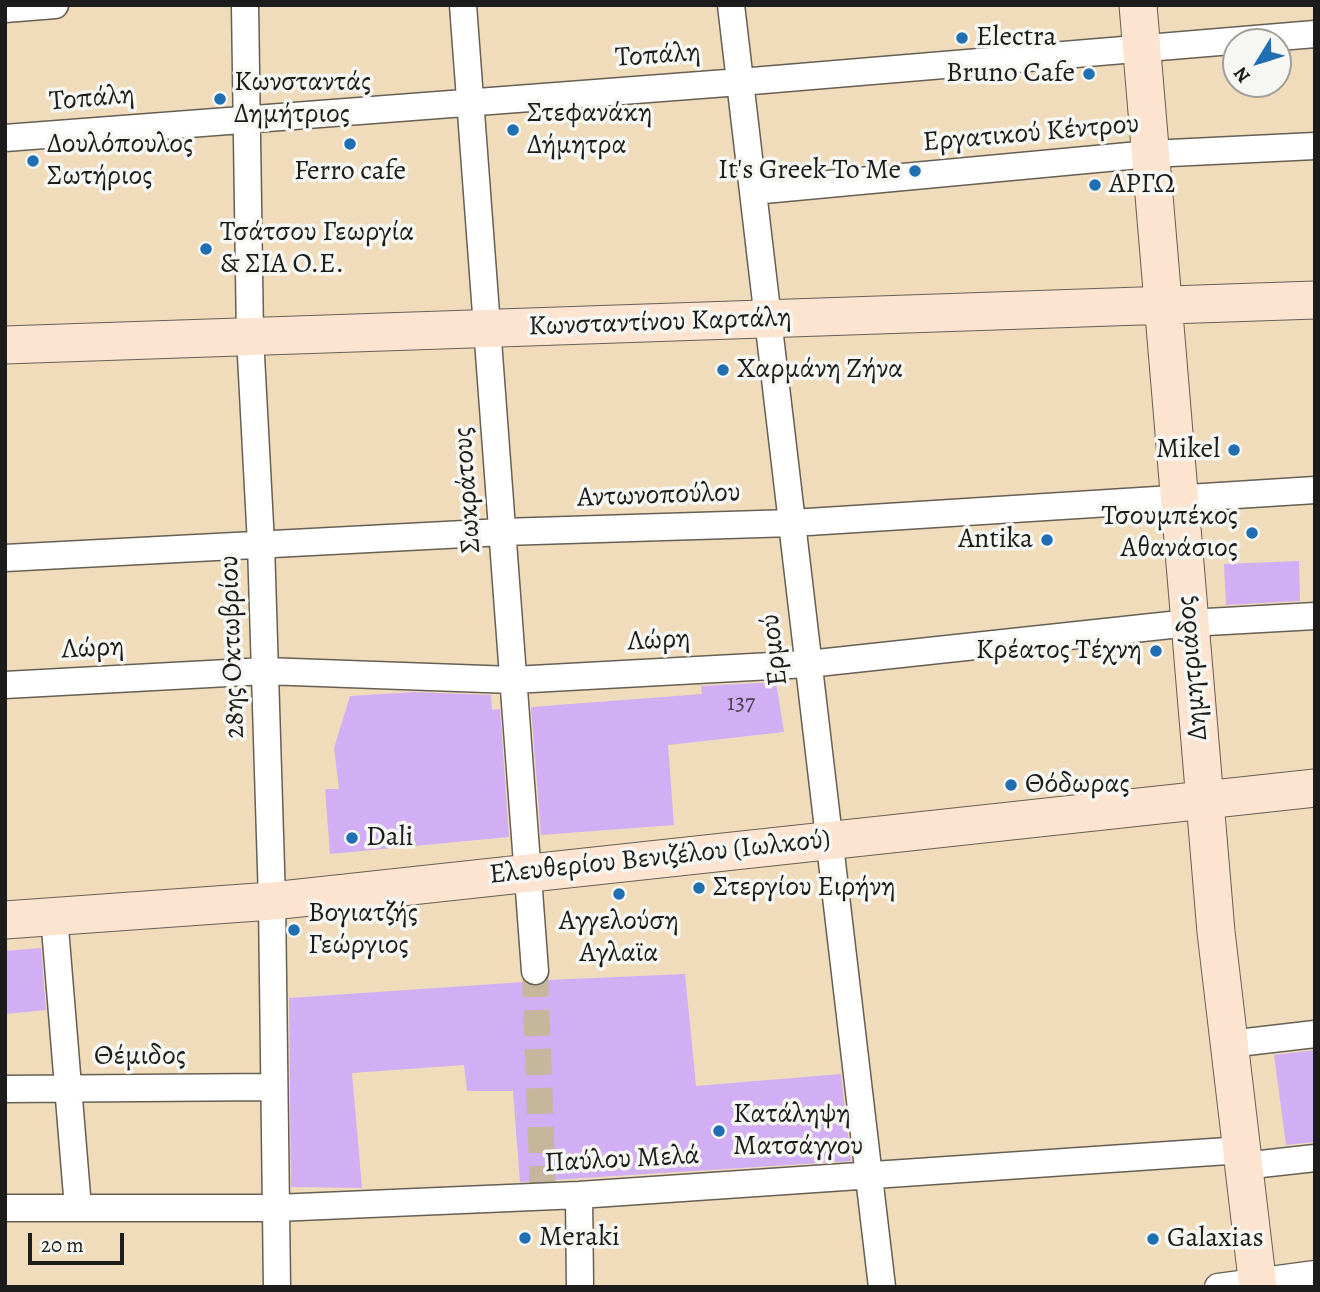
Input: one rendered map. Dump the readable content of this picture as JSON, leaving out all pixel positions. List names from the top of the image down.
{
  "streets": {
    "main road": ["Κωνσταντίνου Καρτάλη", "Δημητριάδος", "Ελευθερίου Βενιζέλου (Ιωλκού)"],
    "street": [
      "Τοπάλη",
      "Εργατικού Κέντρου",
      "Σωκράτους",
      "Αντωνοπούλου",
      "Λώρη",
      "28ης Οκτωβρίου",
      "Ερμού",
      "Θέμιδος",
      "Παύλου Μελά"
    ]
  },
  "crossings": [
    ["Τοπάλη", "Σωκράτους"],
    ["Τοπάλη", "28ης Οκτωβρίου"],
    ["Τοπάλη", "Ερμού"],
    ["Τοπάλη", "Δημητριάδος"],
    ["Εργατικού Κέντρου", "Ερμού"],
    ["Εργατικού Κέντρου", "Δημητριάδος"],
    ["Κωνσταντίνου Καρτάλη", "Σωκράτους"],
    ["Κωνσταντίνου Καρτάλη", "28ης Οκτωβρίου"],
    ["Κωνσταντίνου Καρτάλη", "Ερμού"],
    ["Κωνσταντίνου Καρτάλη", "Δημητριάδος"],
    ["Σωκράτους", "Αντωνοπούλου"],
    ["Σωκράτους", "Λώρη"],
    ["Σωκράτους", "Ελευθερίου Βενιζέλου (Ιωλκού)"],
    ["Αντωνοπούλου", "28ης Οκτωβρίου"],
    ["Αντωνοπούλου", "Ερμού"],
    ["Αντωνοπούλου", "Δημητριάδος"],
    ["Λώρη", "28ης Οκτωβρίου"],
    ["Λώρη", "Ερμού"],
    ["Λώρη", "Δημητριάδος"],
    ["28ης Οκτωβρίου", "Ελευθερίου Βενιζέλου (Ιωλκού)"],
    ["28ης Οκτωβρίου", "Θέμιδος"],
    ["28ης Οκτωβρίου", "Παύλου Μελά"],
    ["Ερμού", "Ελευθερίου Βενιζέλου (Ιωλκού)"],
    ["Ερμού", "Παύλου Μελά"],
    ["Δημητριάδος", "Ελευθερίου Βενιζέλου (Ιωλκού)"],
    ["Δημητριάδος", "Παύλου Μελά"]
  ],
  "places": [
    "Electra",
    "Bruno Cafe",
    "Κωνσταντάς Δημήτριος",
    "Στεφανάκη Δήμητρα",
    "Ferro cafe",
    "Δουλόπουλος Σωτήριος",
    "It's Greek To Me",
    "ΑΡΓΩ",
    "Τσάτσου Γεωργία & ΣΙΑ Ο.Ε.",
    "Χαρμάνη Ζήνα",
    "Mikel",
    "Τσουμπέκος Αθανάσιος",
    "Antika",
    "Κρέατος Τέχνη",
    "Θόδωρας",
    "Dali",
    "Στεργίου Ειρήνη",
    "Αγγελούση Αγλαϊα",
    "Βογιατζής Γεώργιος",
    "Κατάληψη Ματσάγγου",
    "Meraki",
    "Galaxias"
  ],
  "house_numbers": ["137"],
  "scale_bar": "20 m",
  "north": "bottom left"
}
